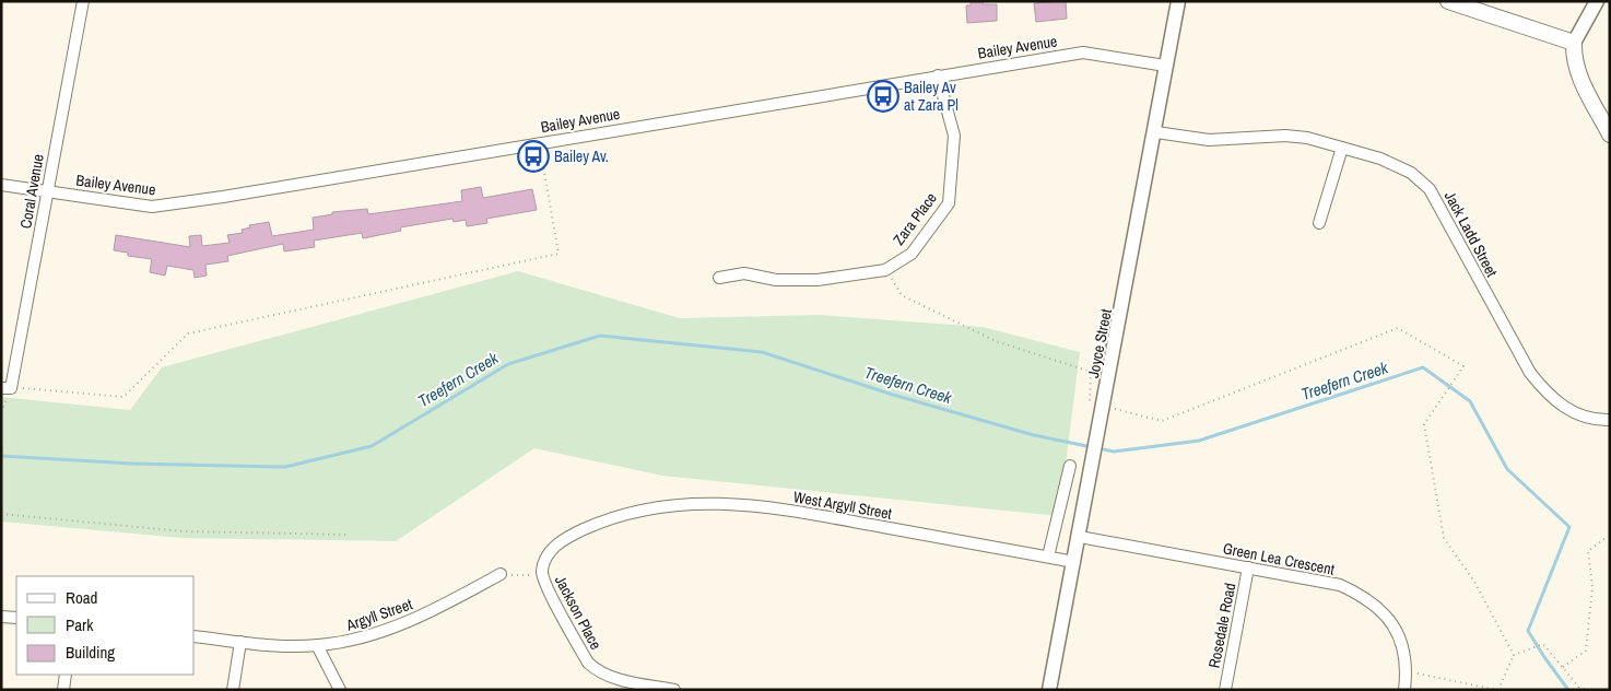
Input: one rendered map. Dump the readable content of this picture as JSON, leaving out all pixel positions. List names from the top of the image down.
{
  "streets": {
    "street": [
      "Bailey Avenue",
      "Coral Avenue",
      "Zara Place",
      "Jack Ladd Street",
      "Joyce Street",
      "West Argyll Street",
      "Green Lea Crescent",
      "Jackson Place",
      "Argyll Street",
      "Rosedale Road"
    ]
  },
  "crossings": [
    ["Bailey Avenue", "Coral Avenue"],
    ["Bailey Avenue", "Zara Place"],
    ["Bailey Avenue", "Joyce Street"],
    ["Jack Ladd Street", "Joyce Street"],
    ["Joyce Street", "West Argyll Street"],
    ["Joyce Street", "Green Lea Crescent"],
    ["West Argyll Street", "Jackson Place"],
    ["Green Lea Crescent", "Rosedale Road"]
  ],
  "water": ["Treefern Creek"],
  "places": {
    "bus stop": ["Bailey Av at Zara Pl", "Bailey Av."]
  },
  "legend": ["Road", "Park", "Building"]
}
